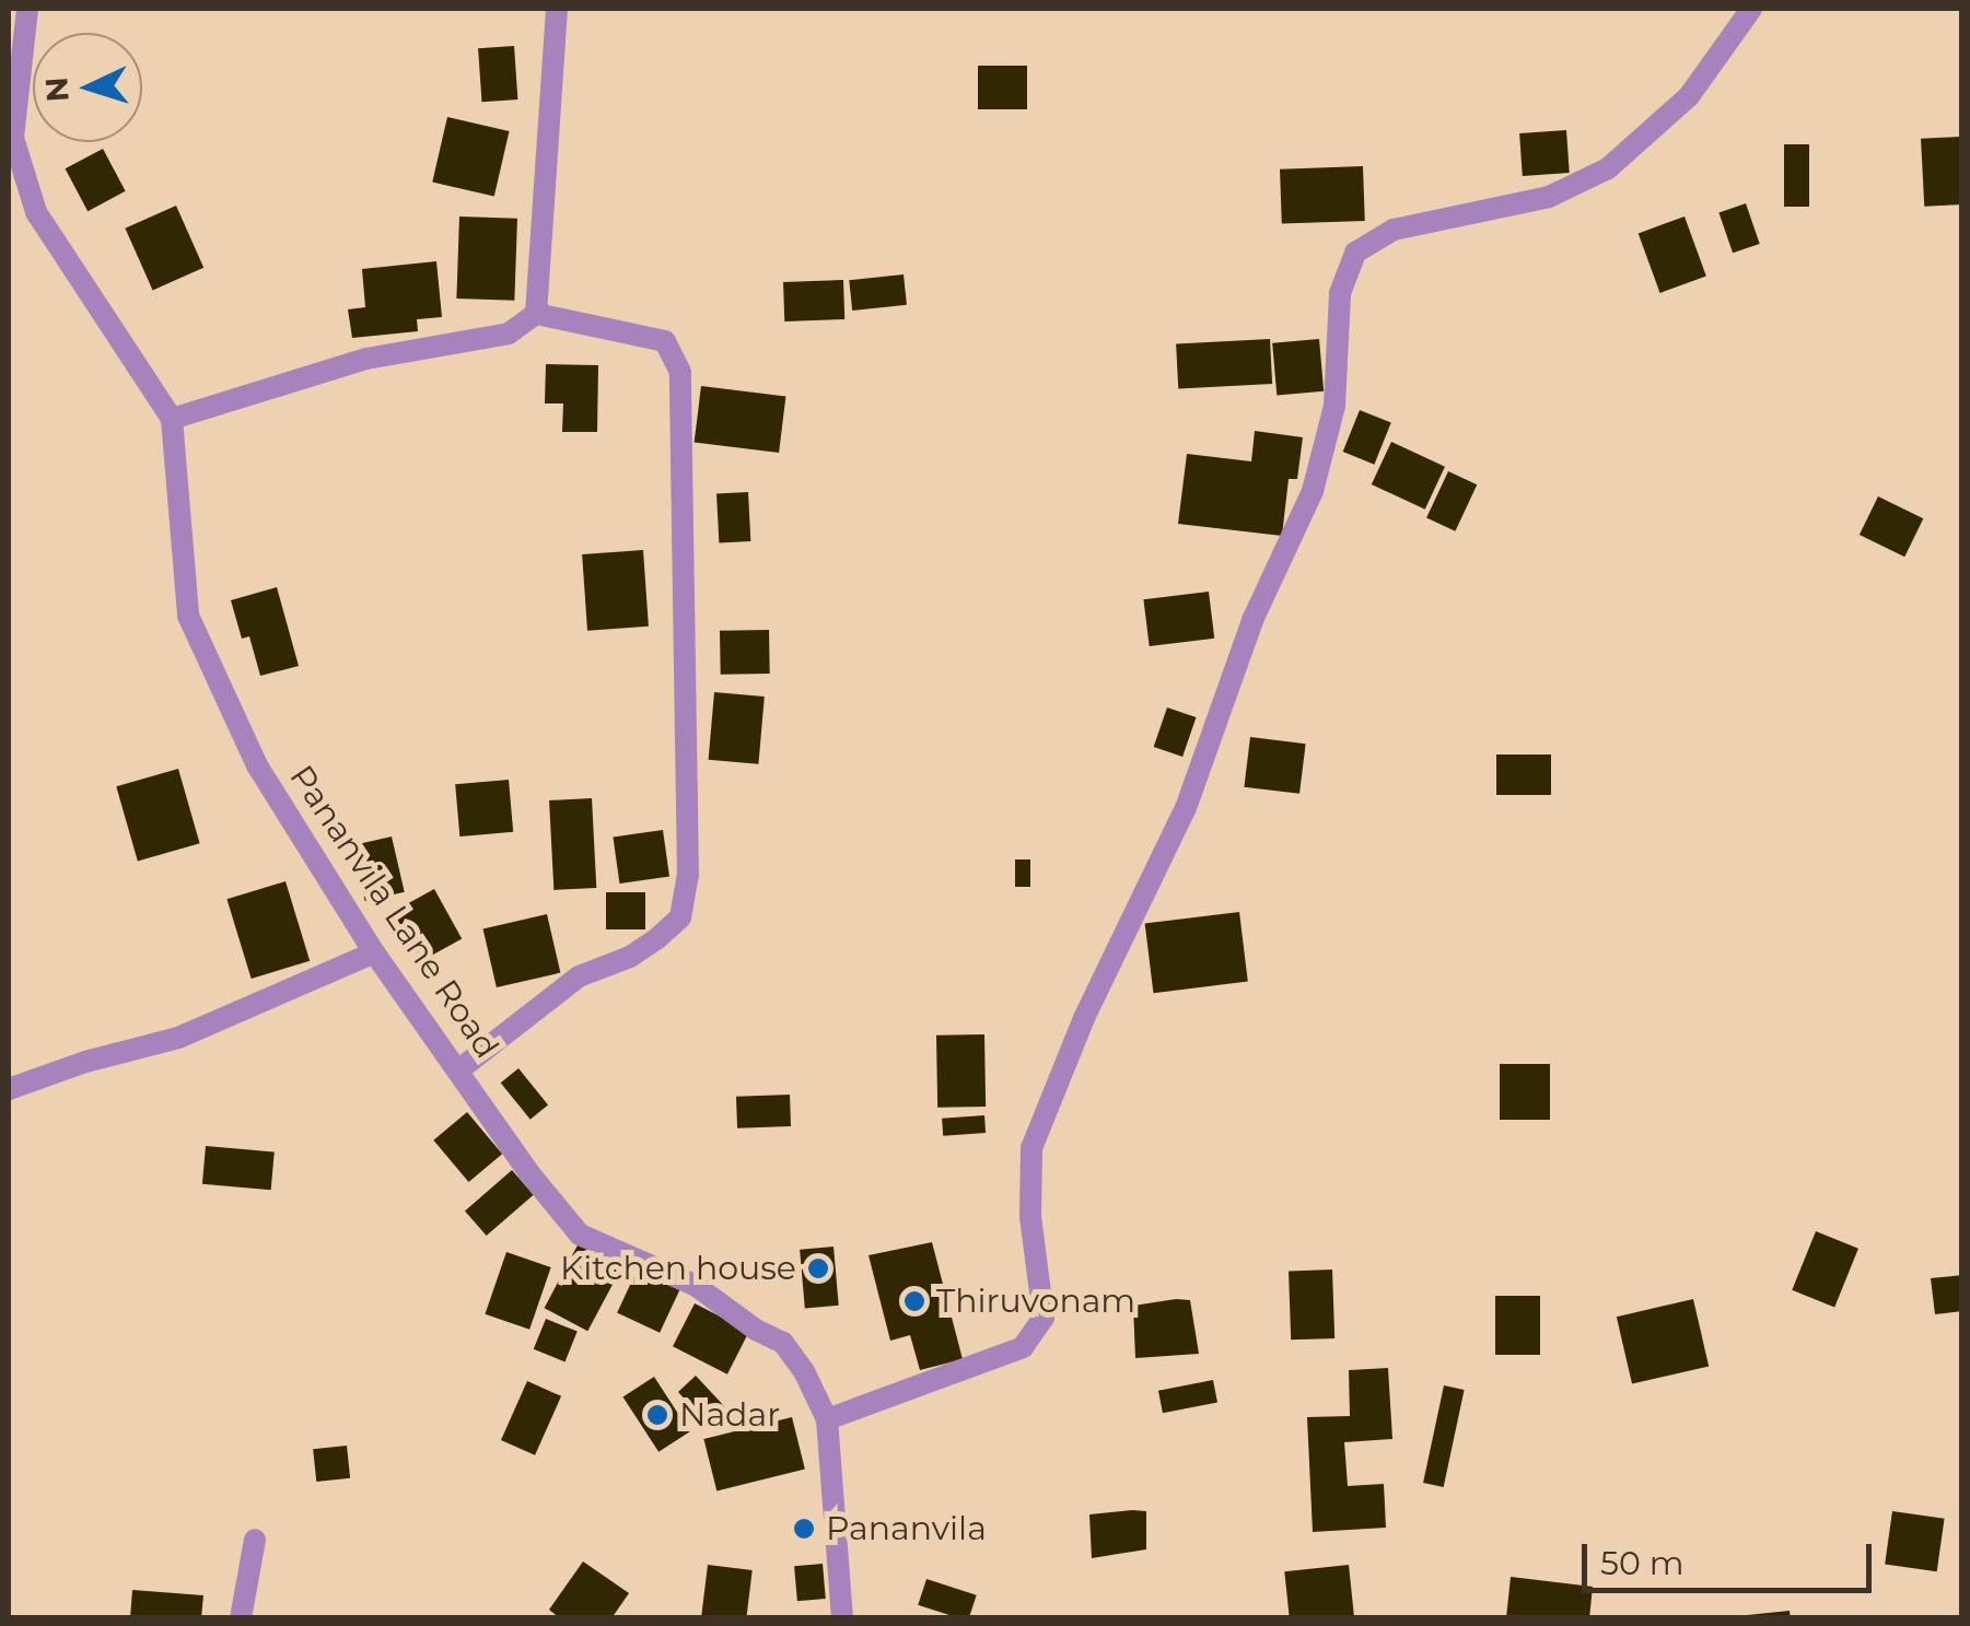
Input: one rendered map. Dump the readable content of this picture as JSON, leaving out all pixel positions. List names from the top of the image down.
{
  "streets": {
    "street": ["Pananvila Lane Road"]
  },
  "places": [
    "Kitchen house",
    "Thiruvonam",
    "Nadar",
    "Pananvila"
  ],
  "scale_bar": "50 m",
  "north": "left"
}
